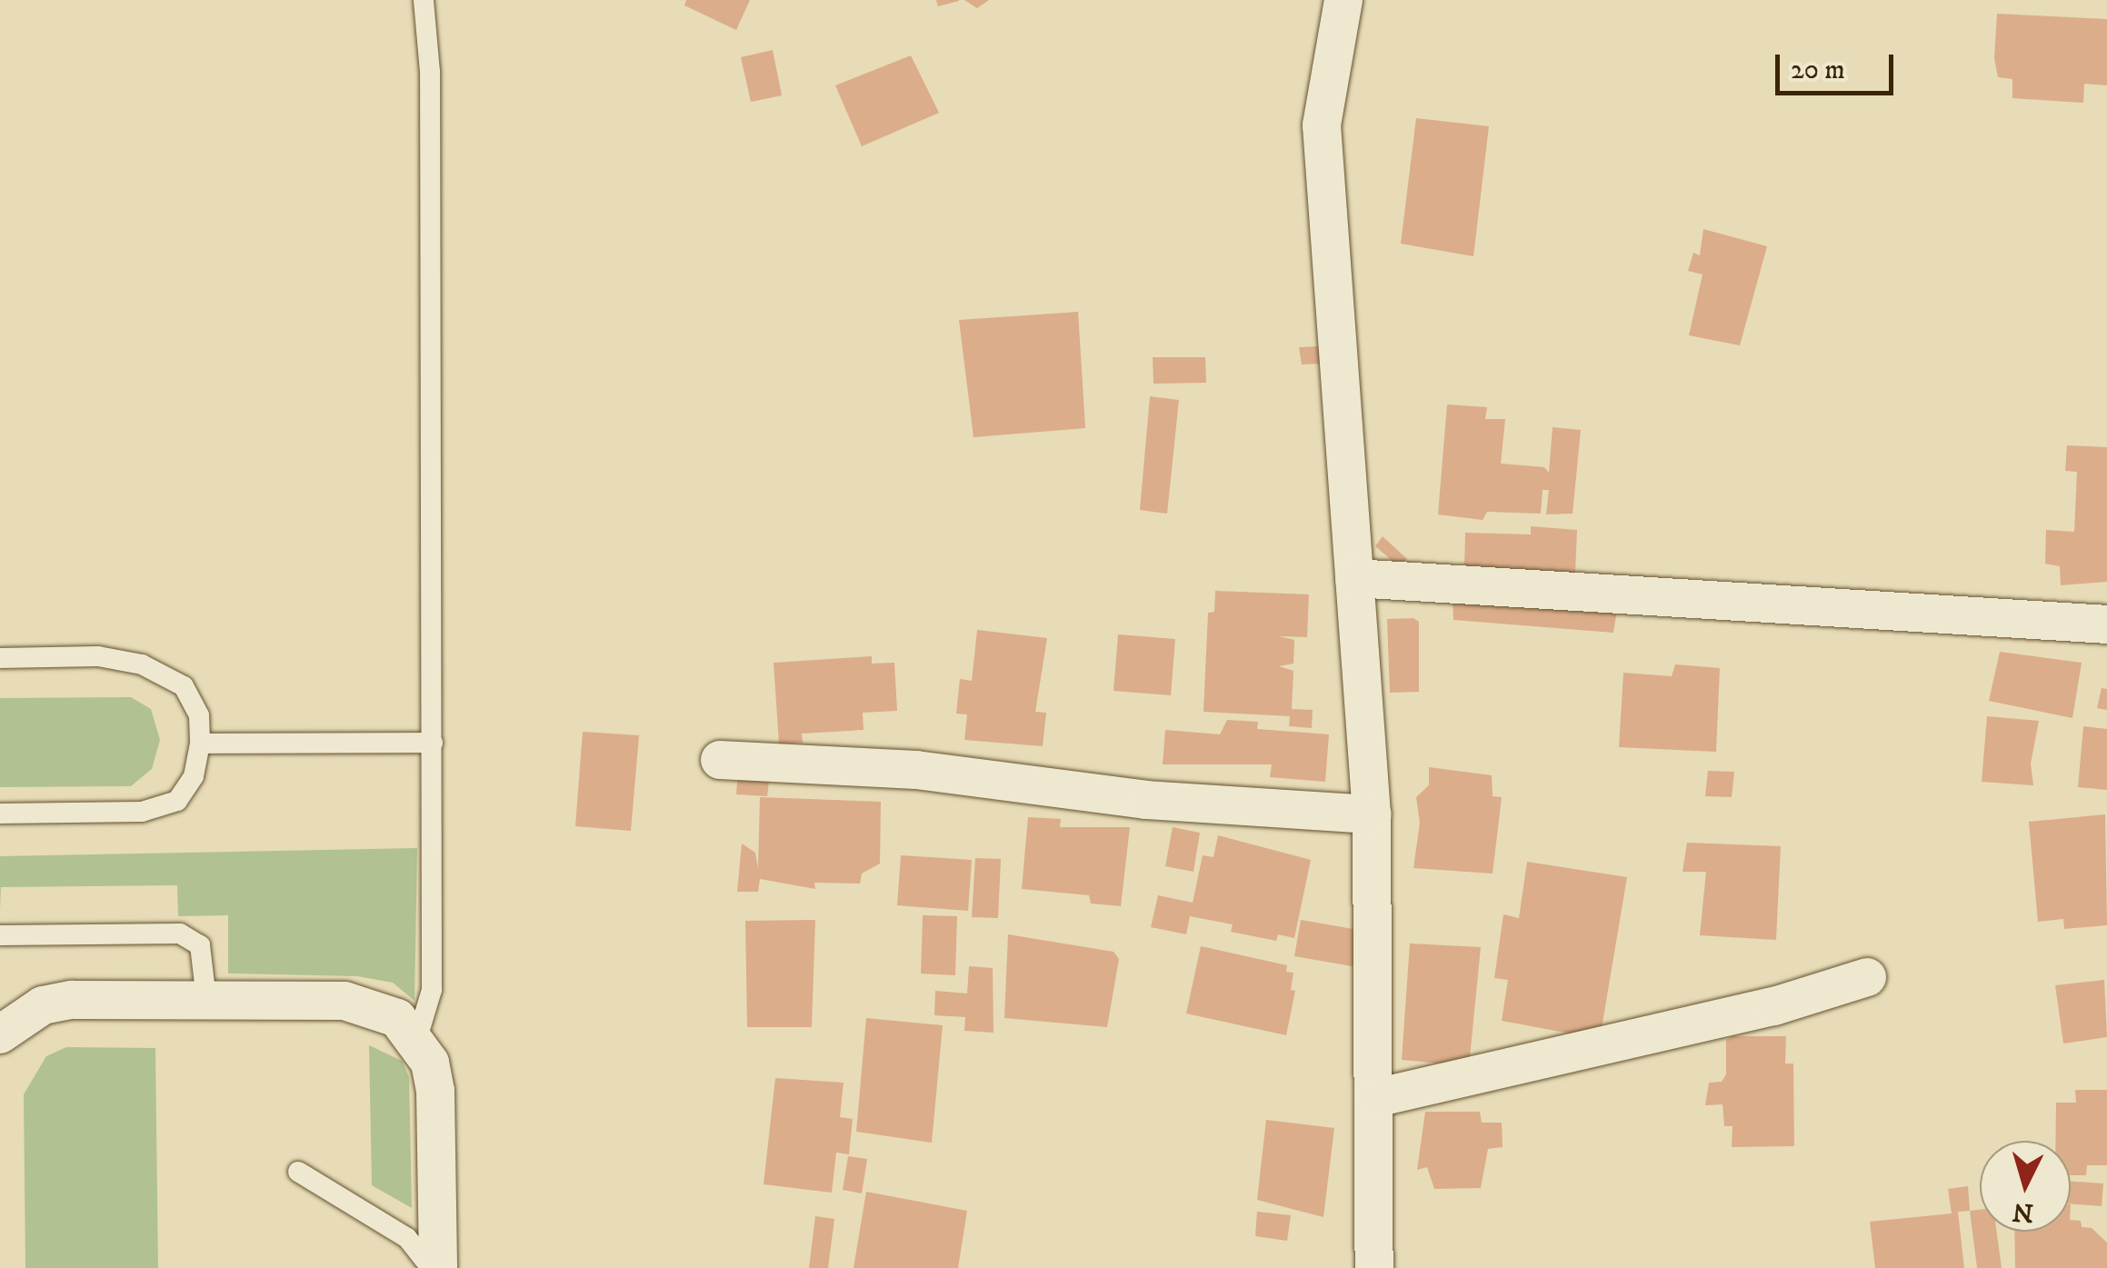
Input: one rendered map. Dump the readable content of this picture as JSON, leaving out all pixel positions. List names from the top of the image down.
{
  "scale_bar": "20 m",
  "north": "bottom"
}
